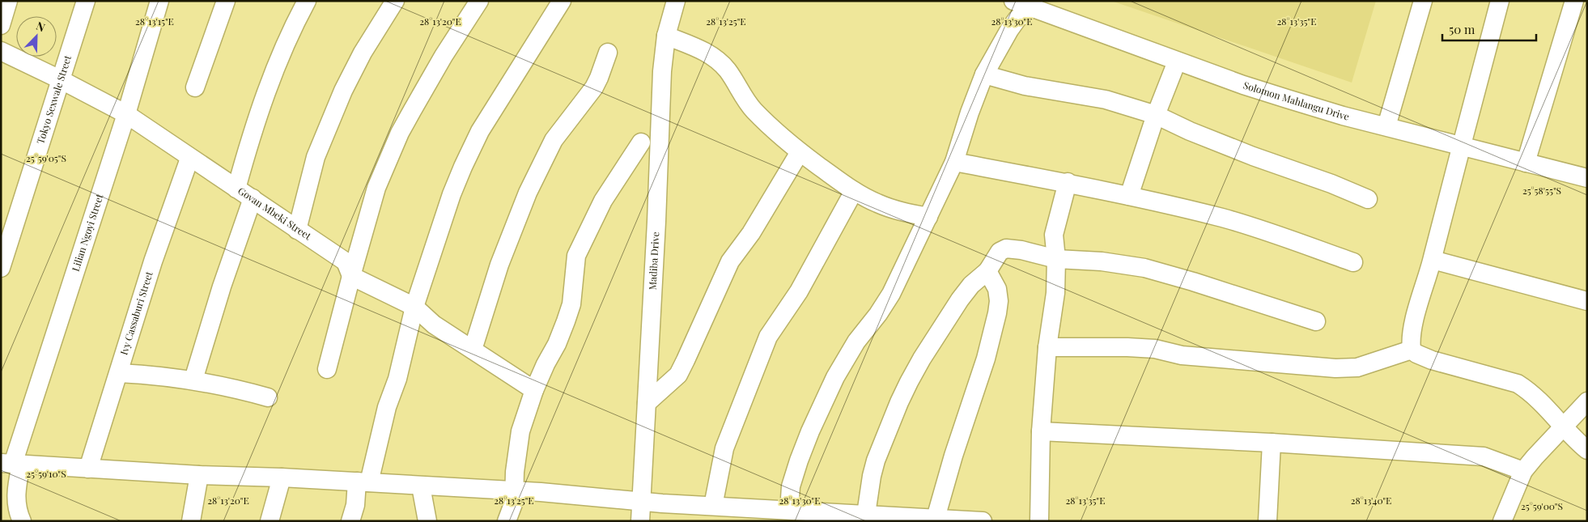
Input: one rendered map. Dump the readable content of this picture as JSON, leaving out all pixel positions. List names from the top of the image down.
{
  "streets": {
    "street": [
      "Tokyo Sexwale Street",
      "Solomon Mahlangu Drive",
      "Govan Mbeki Street",
      "Lilian Ngoyi Street",
      "Madiba Drive",
      "Ivy Cassaburi Street"
    ]
  },
  "crossings": [
    ["Tokyo Sexwale Street", "Govan Mbeki Street"],
    ["Govan Mbeki Street", "Lilian Ngoyi Street"],
    ["Govan Mbeki Street", "Ivy Cassaburi Street"]
  ],
  "scale_bar": "50 m",
  "north": "top right",
  "coordinates": [
    "28°13'15\"E",
    "28°13'20\"E",
    "28°13'25\"E",
    "28°13'30\"E",
    "28°13'35\"E",
    "25°59'05\"S",
    "25°58'55\"S",
    "25°59'10\"S",
    "28°13'40\"E",
    "25°59'00\"S"
  ]
}
